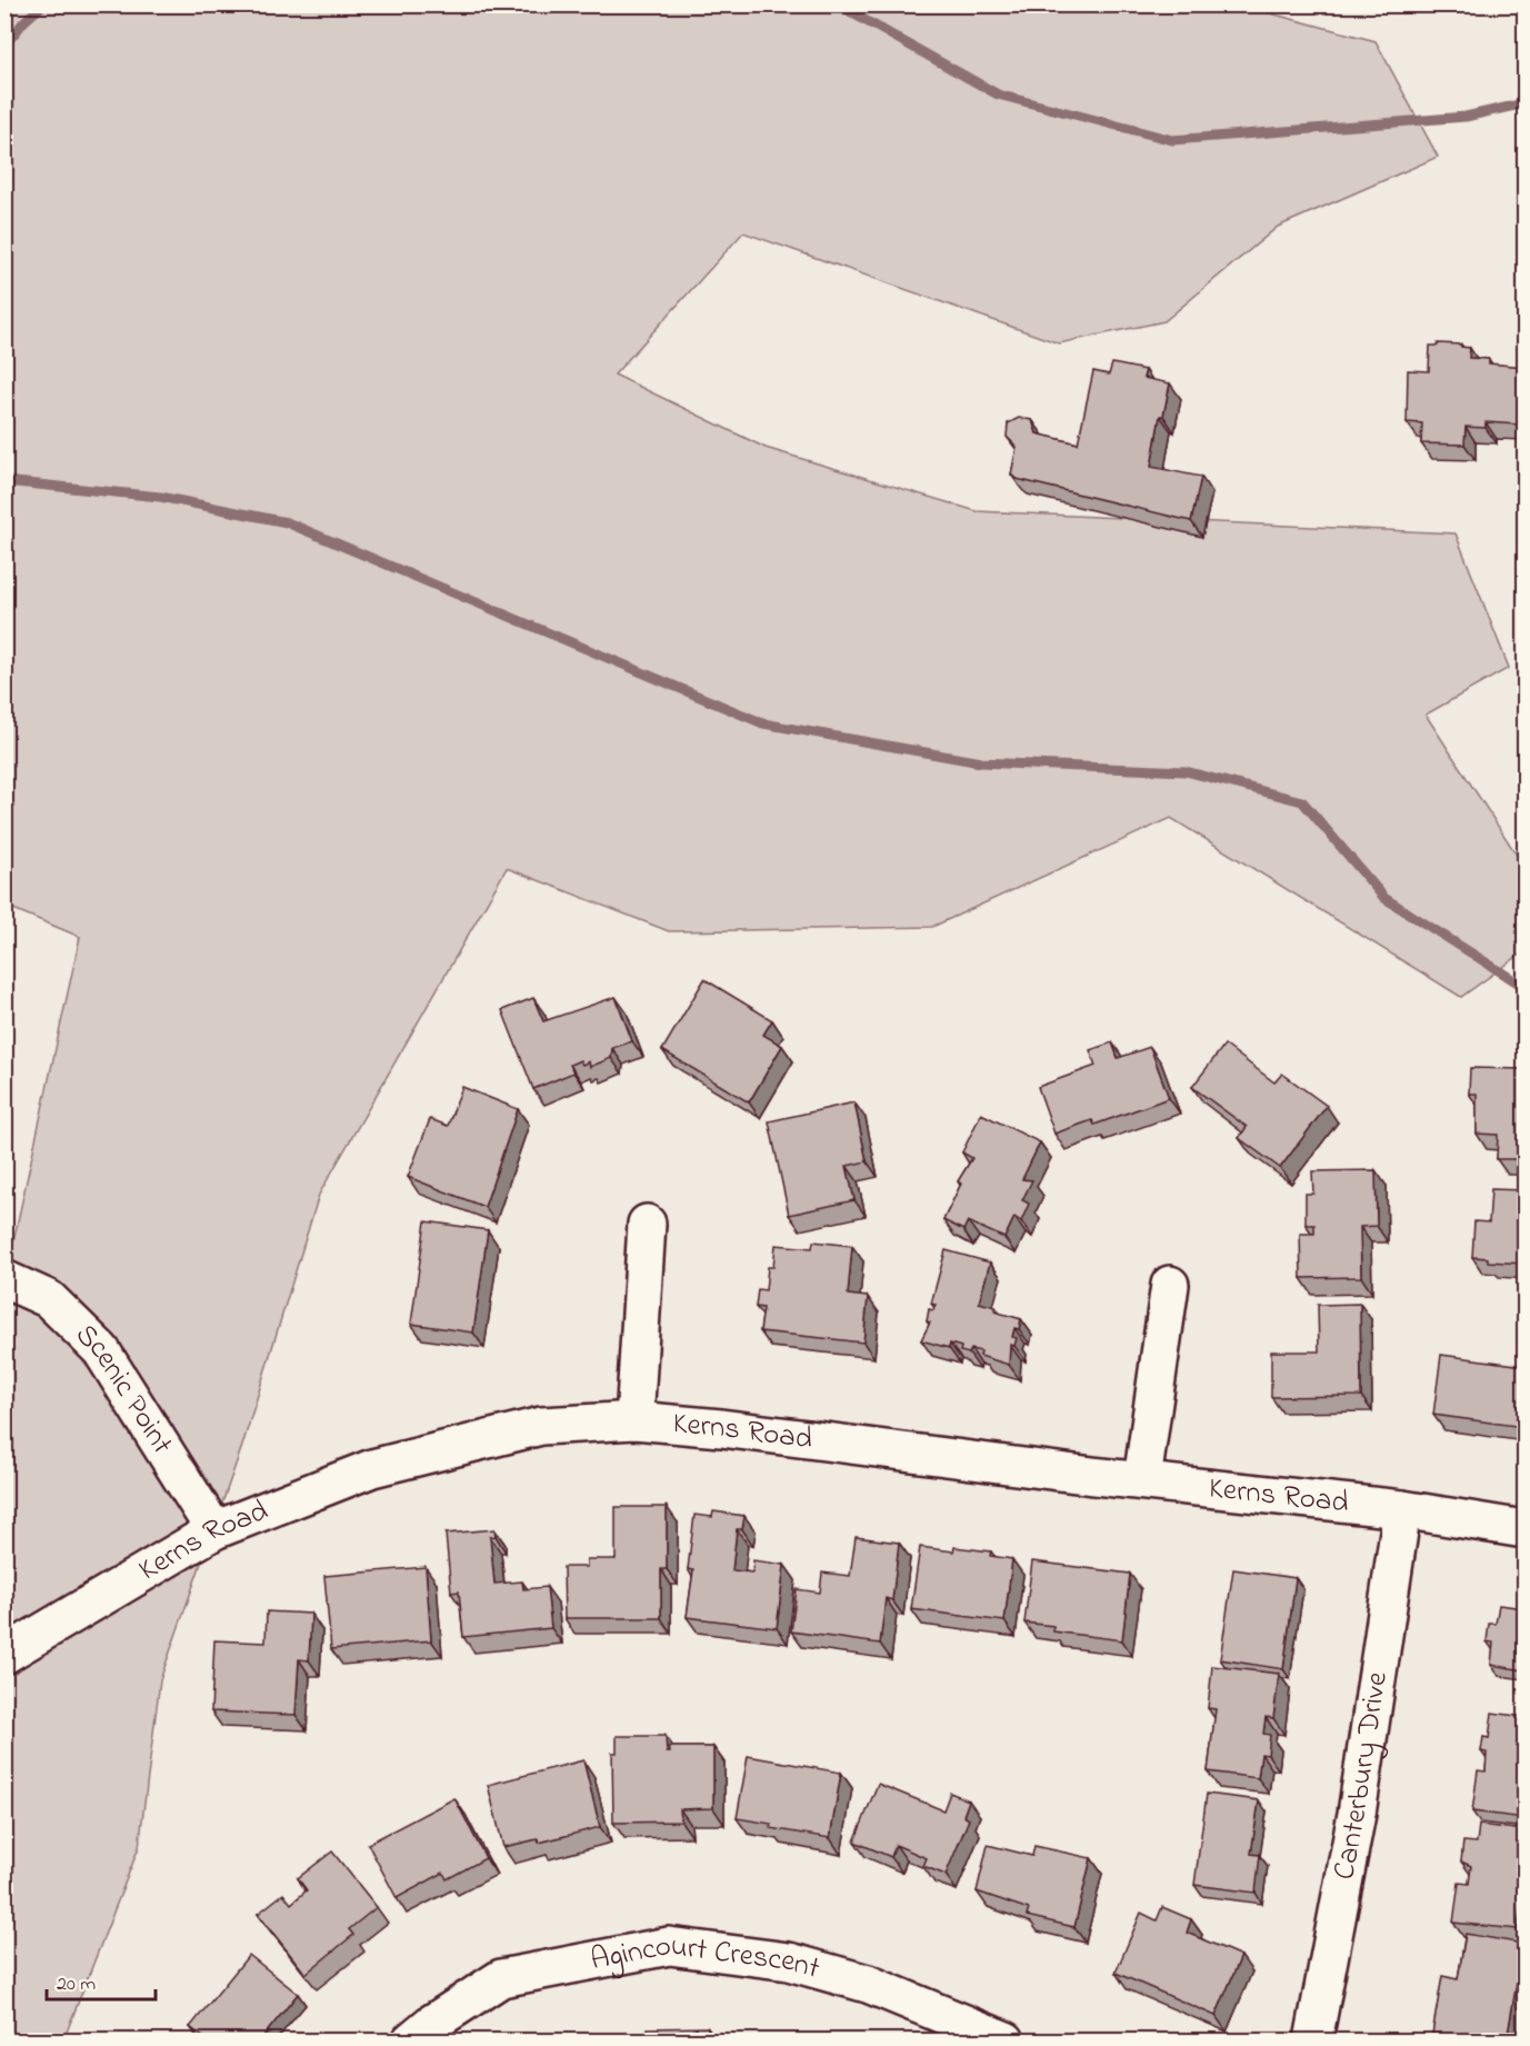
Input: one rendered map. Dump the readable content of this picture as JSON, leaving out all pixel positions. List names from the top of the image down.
{
  "streets": {
    "street": [
      "Scenic Point",
      "Kerns Road",
      "Canterbury Drive",
      "Agincourt Crescent"
    ]
  },
  "crossings": [
    ["Scenic Point", "Kerns Road"],
    ["Kerns Road", "Canterbury Drive"]
  ],
  "scale_bar": "20 m"
}
